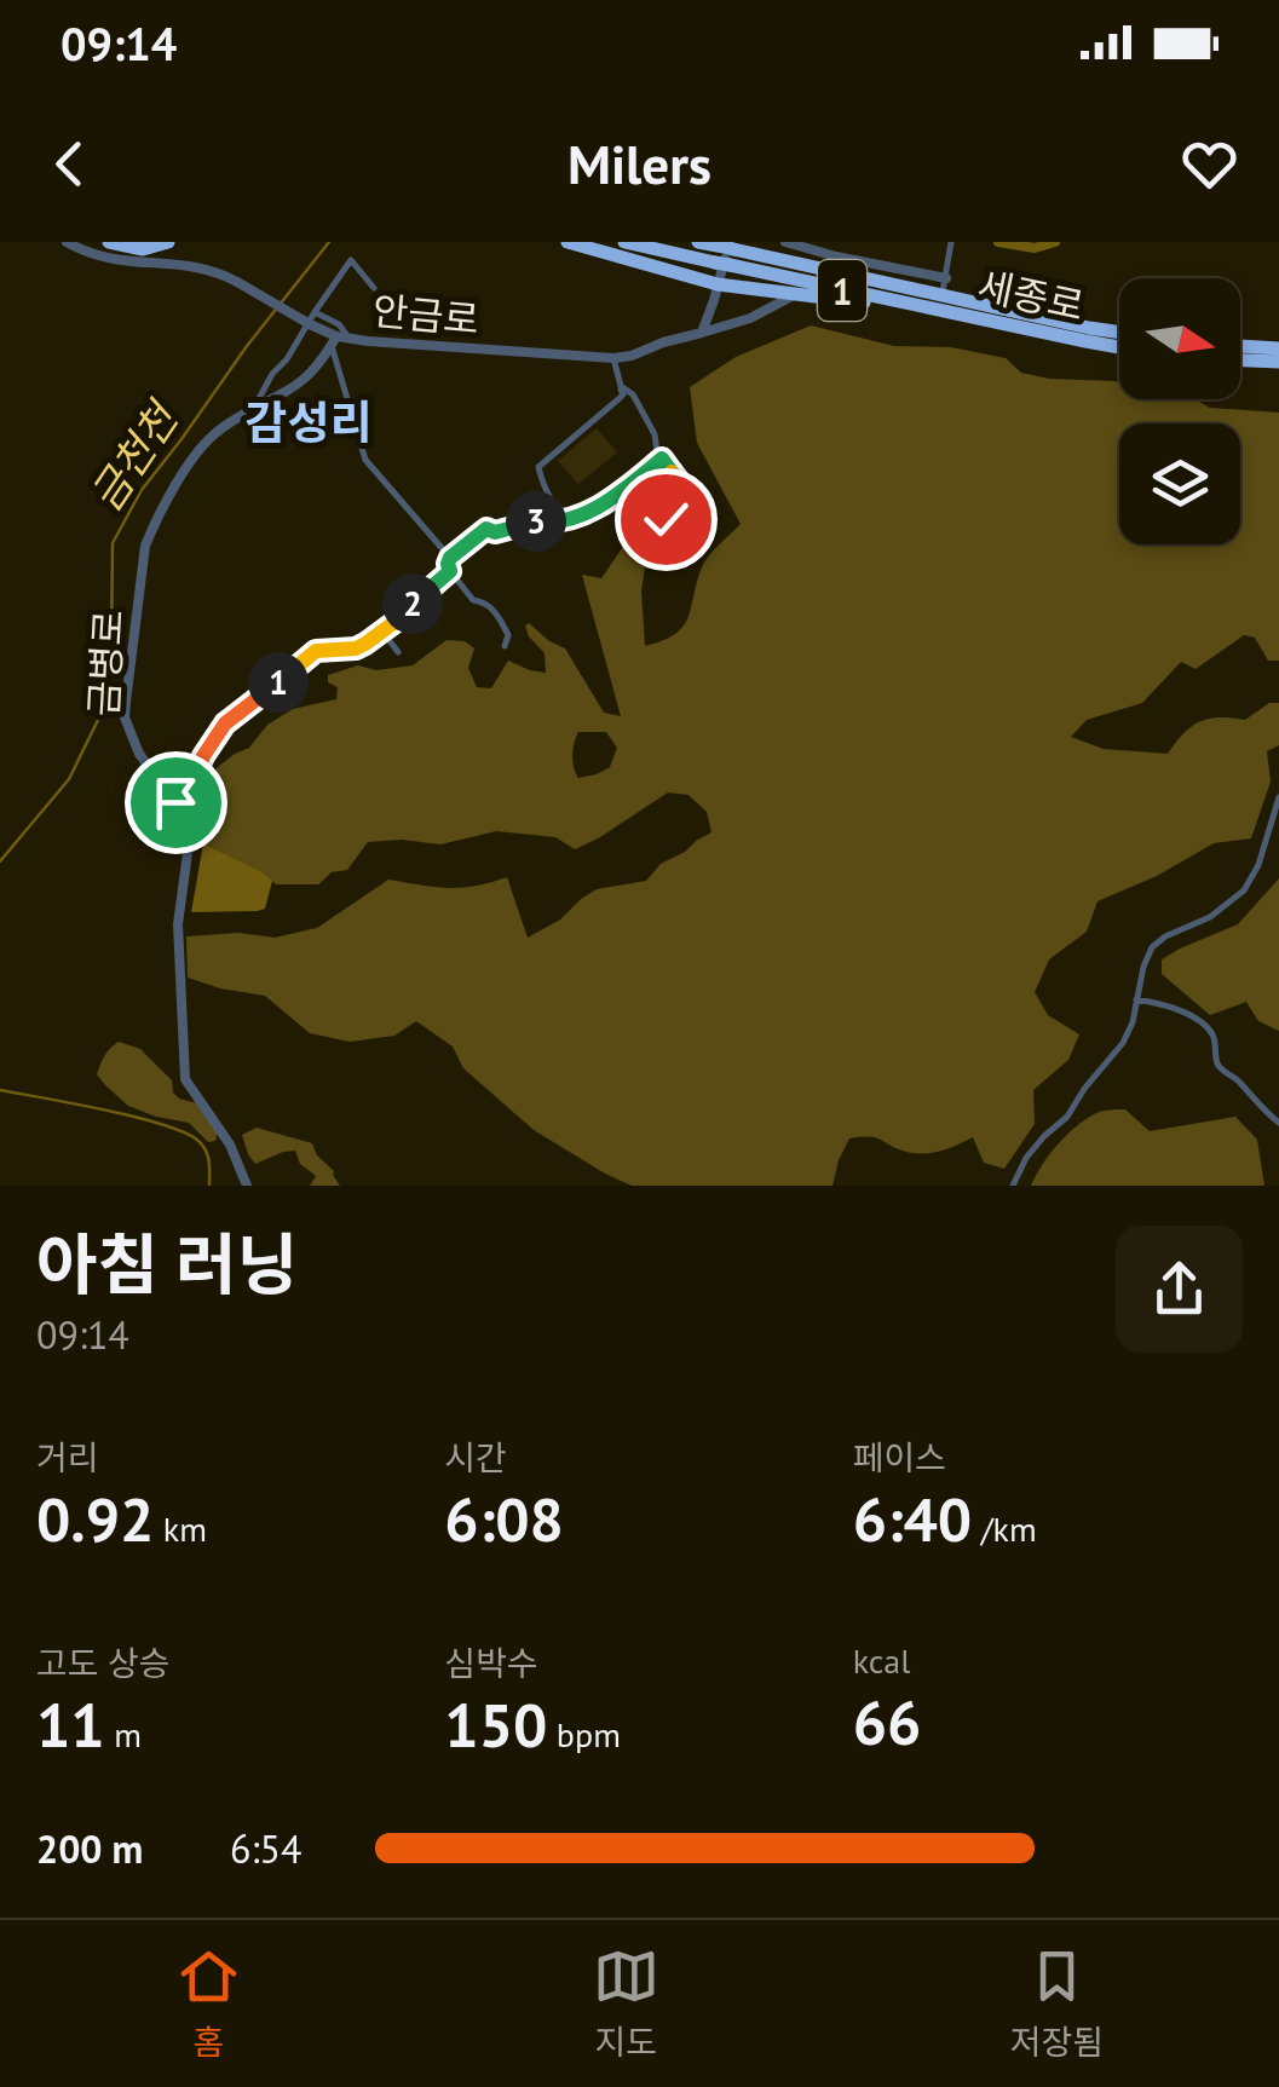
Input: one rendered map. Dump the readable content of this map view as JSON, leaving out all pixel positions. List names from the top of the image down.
{
  "streets": {
    "highway": ["1", "세종로"],
    "street": ["안금로", "금병로"]
  },
  "crossings": [
    ["안금로", "금병로"]
  ],
  "districts": ["감성리"],
  "water": ["금천천"],
  "north": "right",
  "page": {
    "status": "09:14",
    "header": "Milers",
    "pins": ["3", "2", "1"],
    "heading": ["아침 러닝", "09:14"],
    "stats": [
      ["거리", "0.92 km"],
      ["시간", "6:08"],
      ["페이스", "6:40 /km"],
      ["고도 상승", "11 m"],
      ["심박수", "150 bpm"],
      ["kcal", "66"]
    ],
    "list": [
      {
        "name": "200 m",
        "note": "6:54"
      }
    ],
    "tabs": ["홈", "지도", "저장됨"]
  }
}
